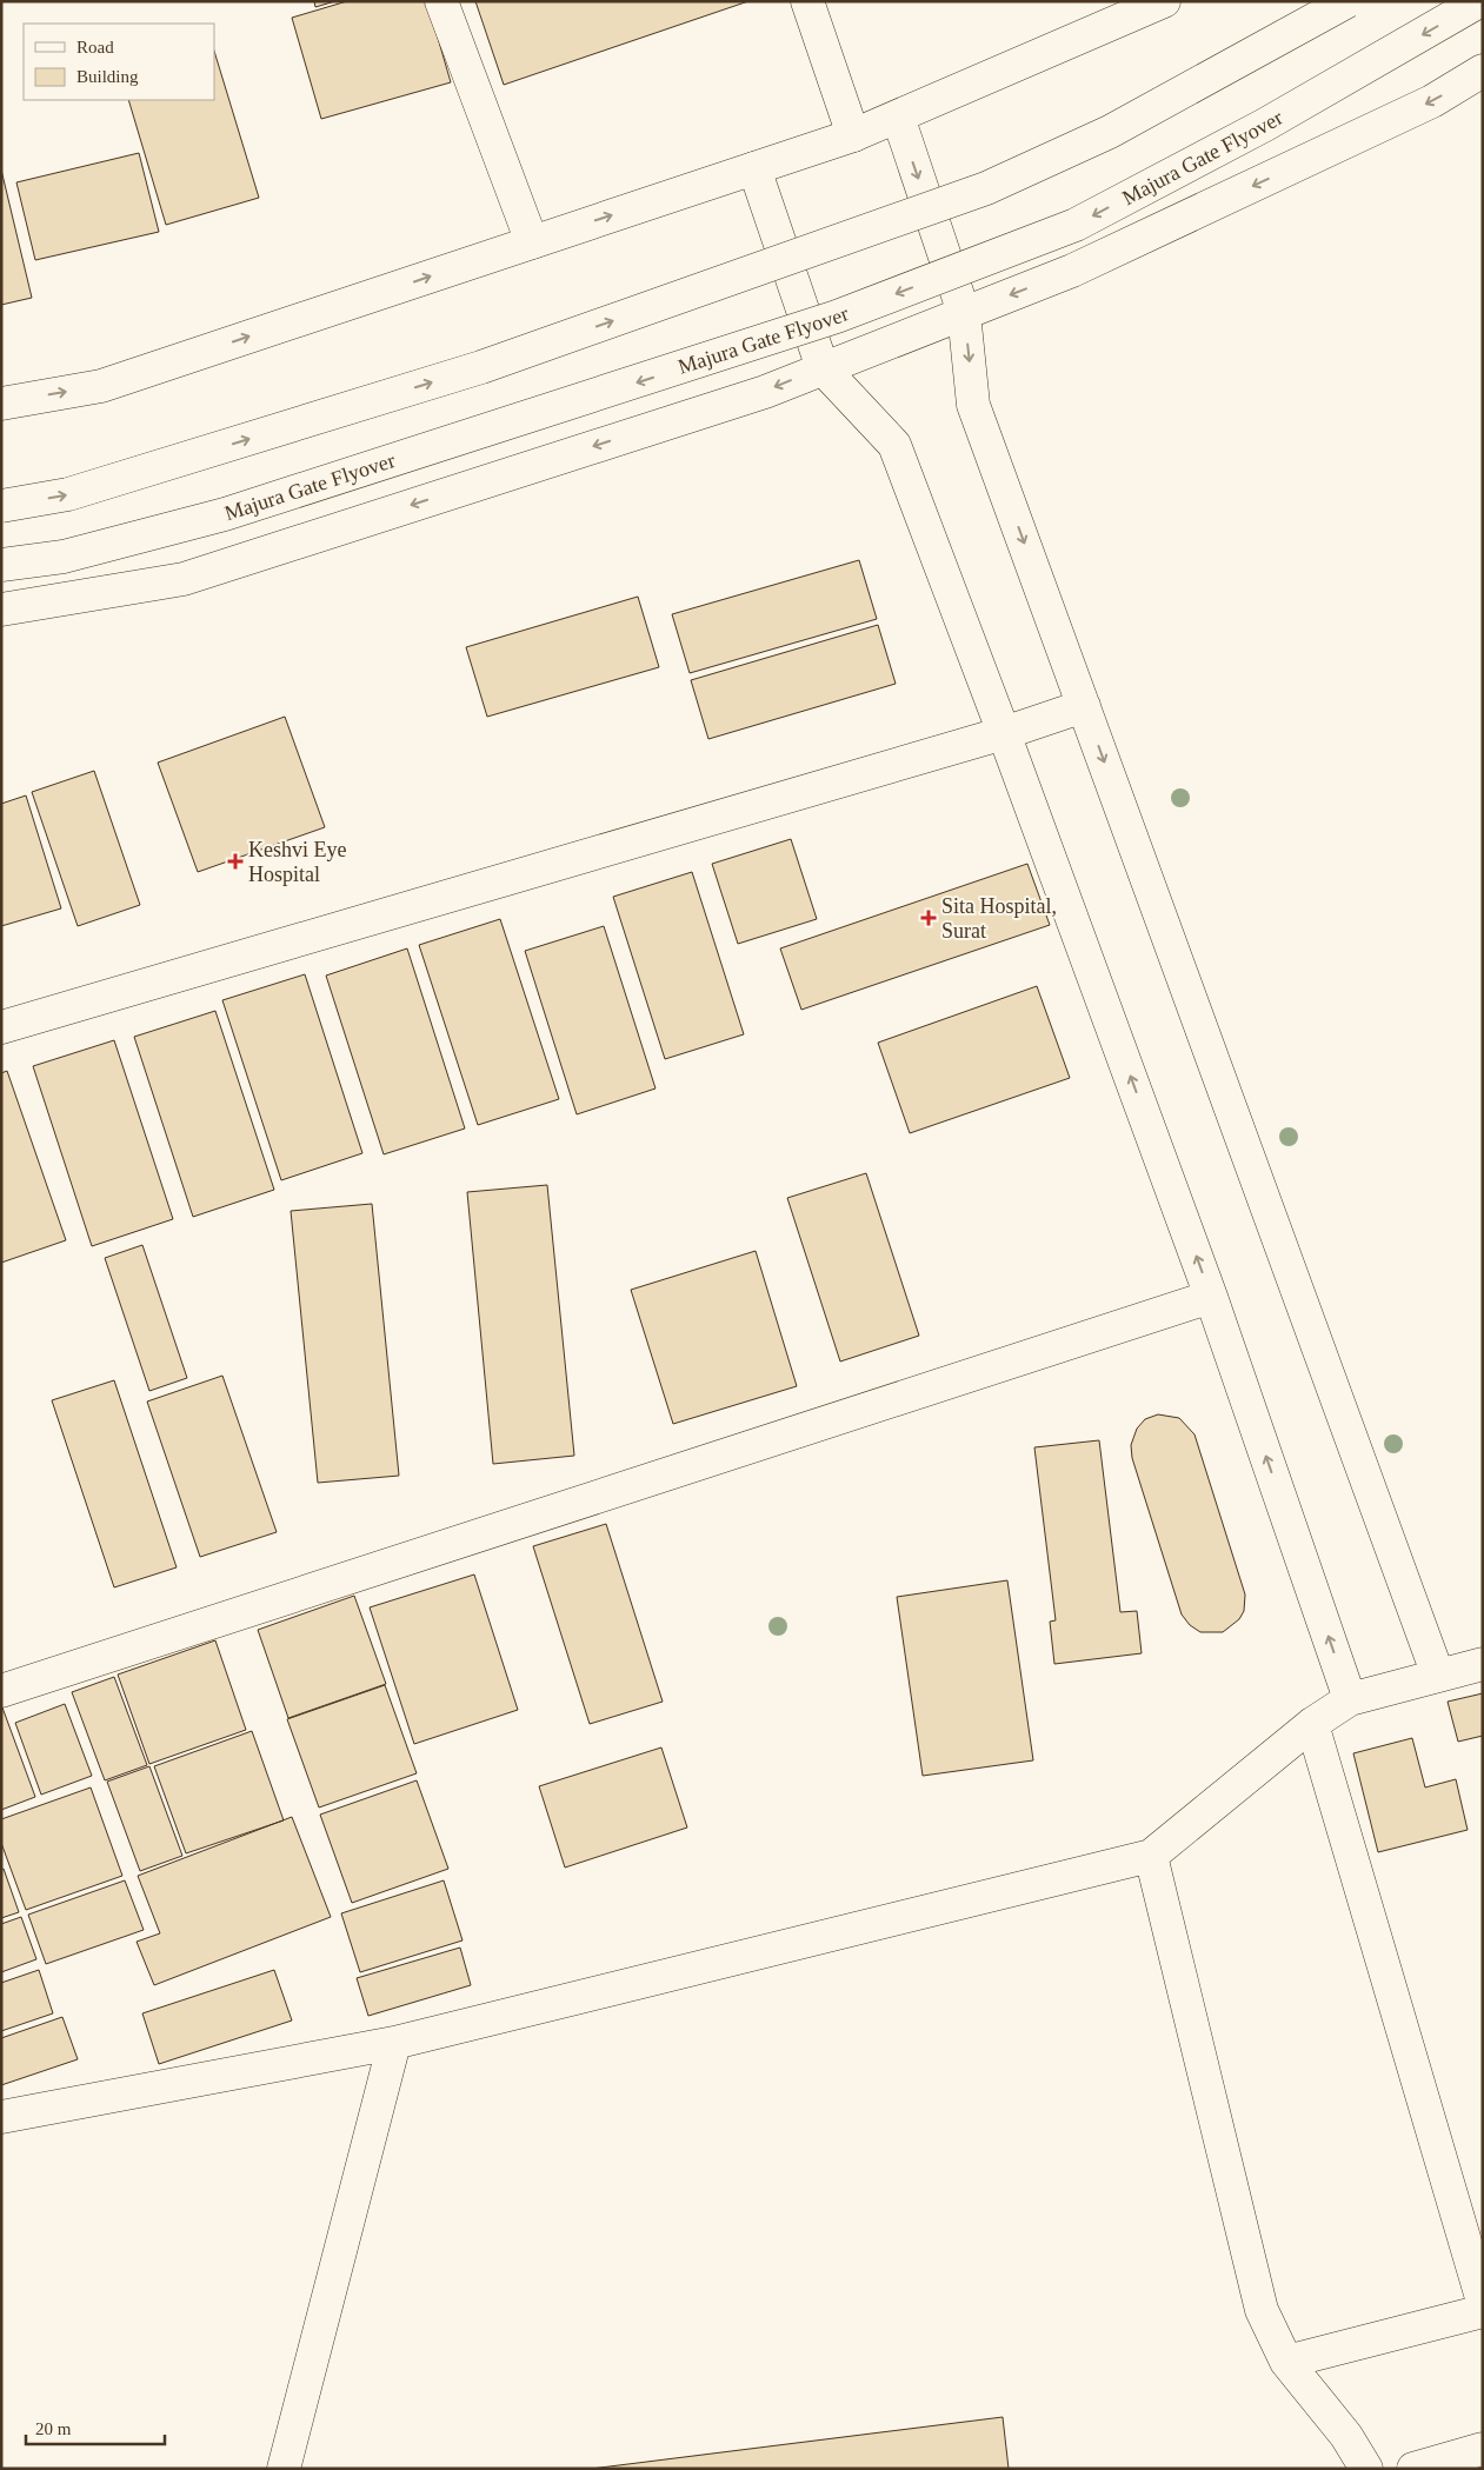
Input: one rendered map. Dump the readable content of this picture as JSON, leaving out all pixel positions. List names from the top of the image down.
{
  "streets": {
    "main road": ["Majura Gate Flyover"]
  },
  "places": {
    "health": ["Keshvi Eye Hospital", "Sita Hospital, Surat"]
  },
  "legend": ["Road", "Building"],
  "scale_bar": "20 m"
}
